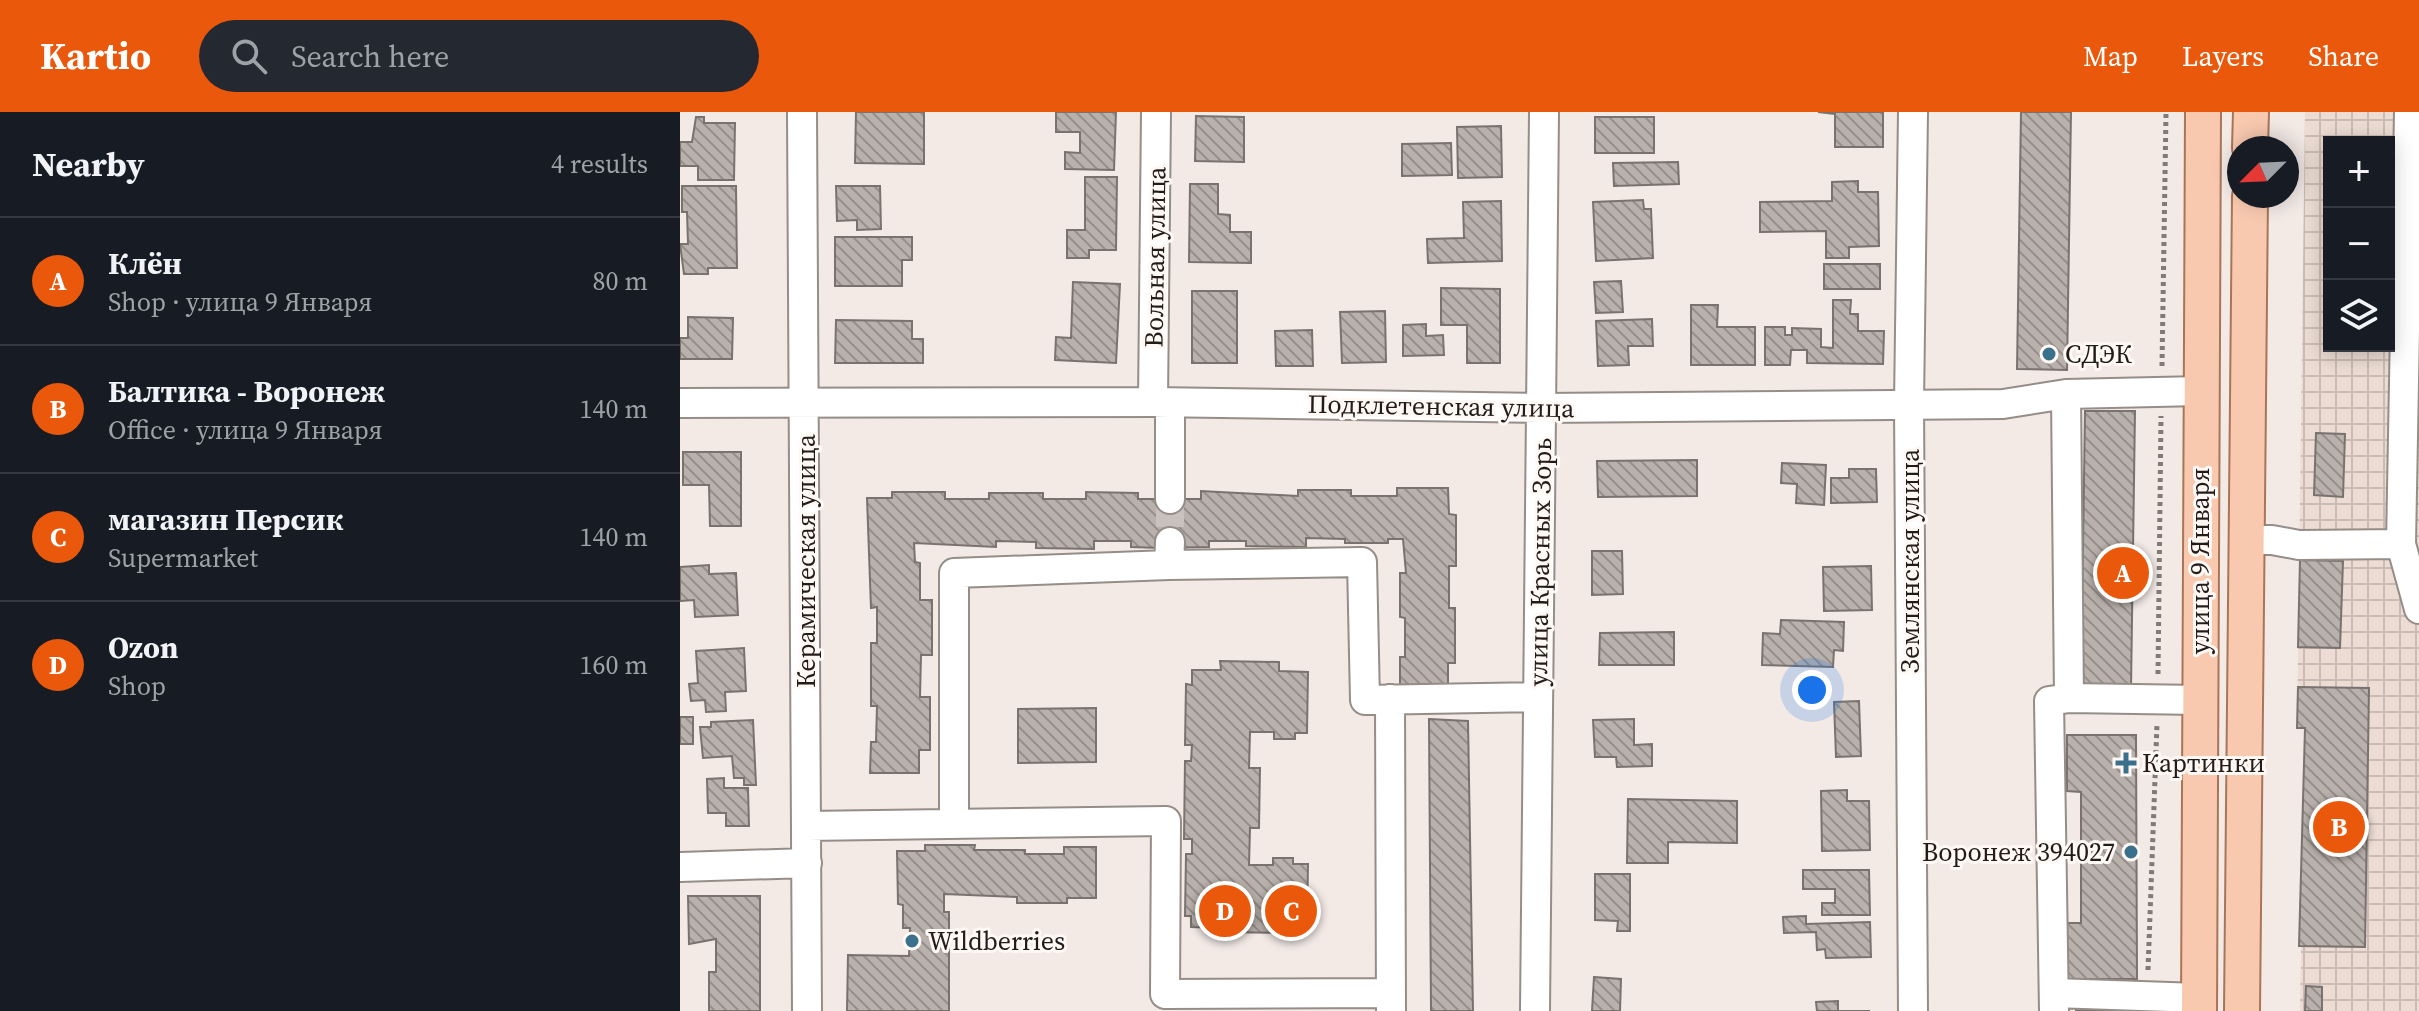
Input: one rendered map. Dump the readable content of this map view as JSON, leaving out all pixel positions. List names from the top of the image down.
{
  "streets": {
    "main road": ["улица 9 Января"],
    "street": [
      "Вольная улица",
      "Подклетенская улица",
      "Керамическая улица",
      "Землянская улица",
      "улица Красных Зорь"
    ]
  },
  "crossings": [
    ["Вольная улица", "Подклетенская улица"],
    ["Подклетенская улица", "Керамическая улица"],
    ["Подклетенская улица", "Землянская улица"],
    ["Подклетенская улица", "улица 9 Января"],
    ["Подклетенская улица", "улица Красных Зорь"]
  ],
  "places": {
    "other": ["СДЭК", "Воронеж 394027", "Wildberries"],
    "health": ["Картинки"]
  },
  "north": "bottom left",
  "page": {
    "header": "Kartio",
    "search": "Search here",
    "nav": ["Map", "Layers", "Share"],
    "heading": ["Nearby", "4 results"],
    "map_buttons": ["+", "−"],
    "list": [
      {
        "mark": "A",
        "name": "Клён",
        "note": "Shop · улица 9 Января",
        "value": "80 m"
      },
      {
        "mark": "B",
        "name": "Балтика - Воронеж",
        "note": "Office · улица 9 Января",
        "value": "140 m"
      },
      {
        "mark": "C",
        "name": "магазин Персик",
        "note": "Supermarket",
        "value": "140 m"
      },
      {
        "mark": "D",
        "name": "Ozon",
        "note": "Shop",
        "value": "160 m"
      }
    ],
    "pins": [
      "A",
      "B",
      "C",
      "D"
    ]
  }
}
